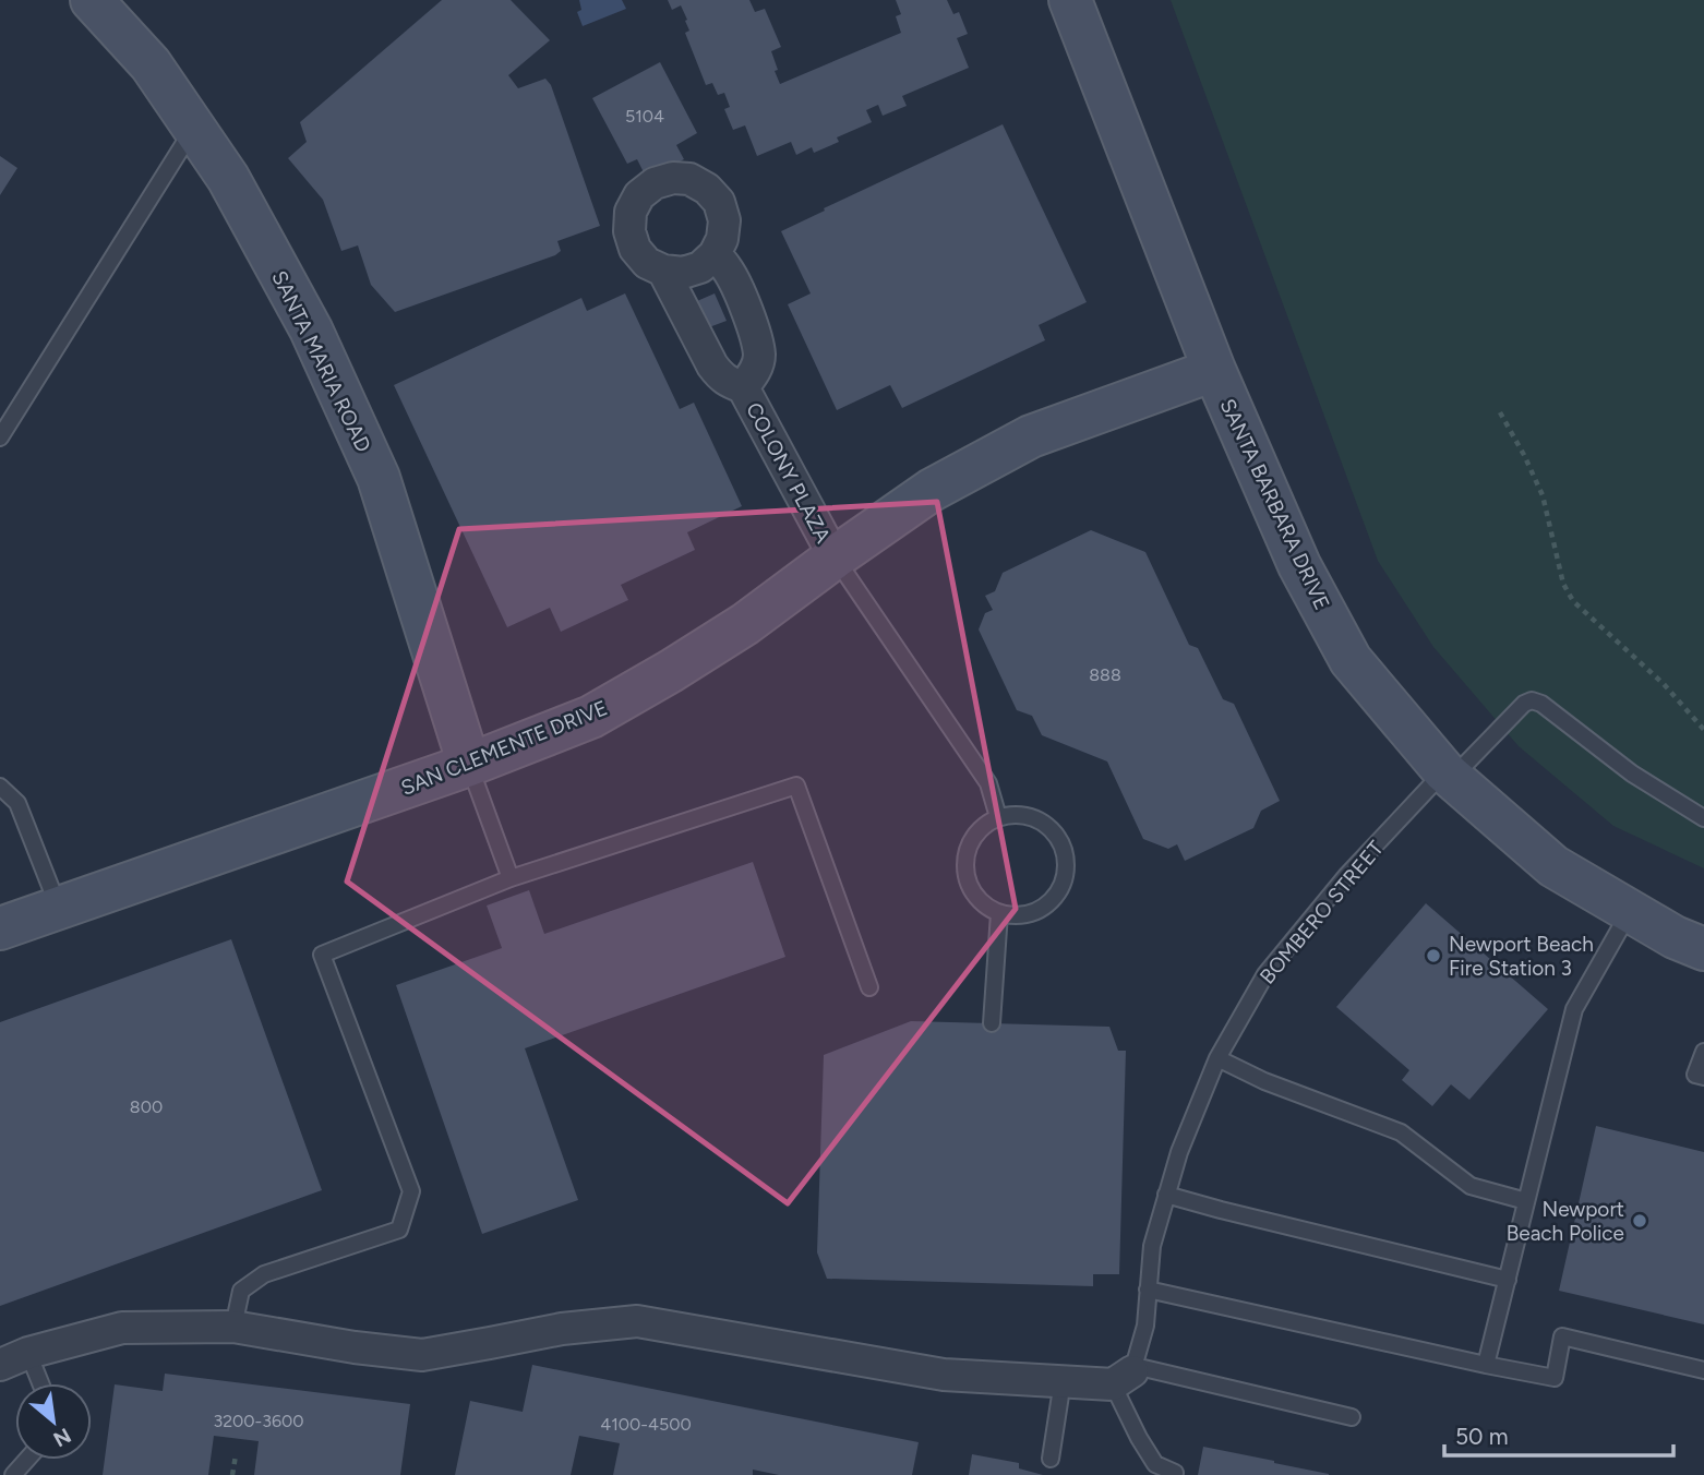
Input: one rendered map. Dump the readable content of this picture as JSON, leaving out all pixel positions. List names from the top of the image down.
{
  "streets": {
    "street": [
      "SANTA MARIA ROAD",
      "COLONY PLAZA",
      "SANTA BARBARA DRIVE",
      "SAN CLEMENTE DRIVE"
    ],
    "lane": ["BOMBERO STREET"]
  },
  "crossings": [
    ["SANTA MARIA ROAD", "SAN CLEMENTE DRIVE"],
    ["COLONY PLAZA", "SAN CLEMENTE DRIVE"],
    ["SANTA BARBARA DRIVE", "SAN CLEMENTE DRIVE"],
    ["SANTA BARBARA DRIVE", "BOMBERO STREET"]
  ],
  "places": ["Newport Beach Fire Station 3", "Newport Beach Police"],
  "house_numbers": [
    "5104",
    "888",
    "800",
    "3200-3600",
    "4100-4500"
  ],
  "scale_bar": "50 m",
  "north": "bottom right"
}
